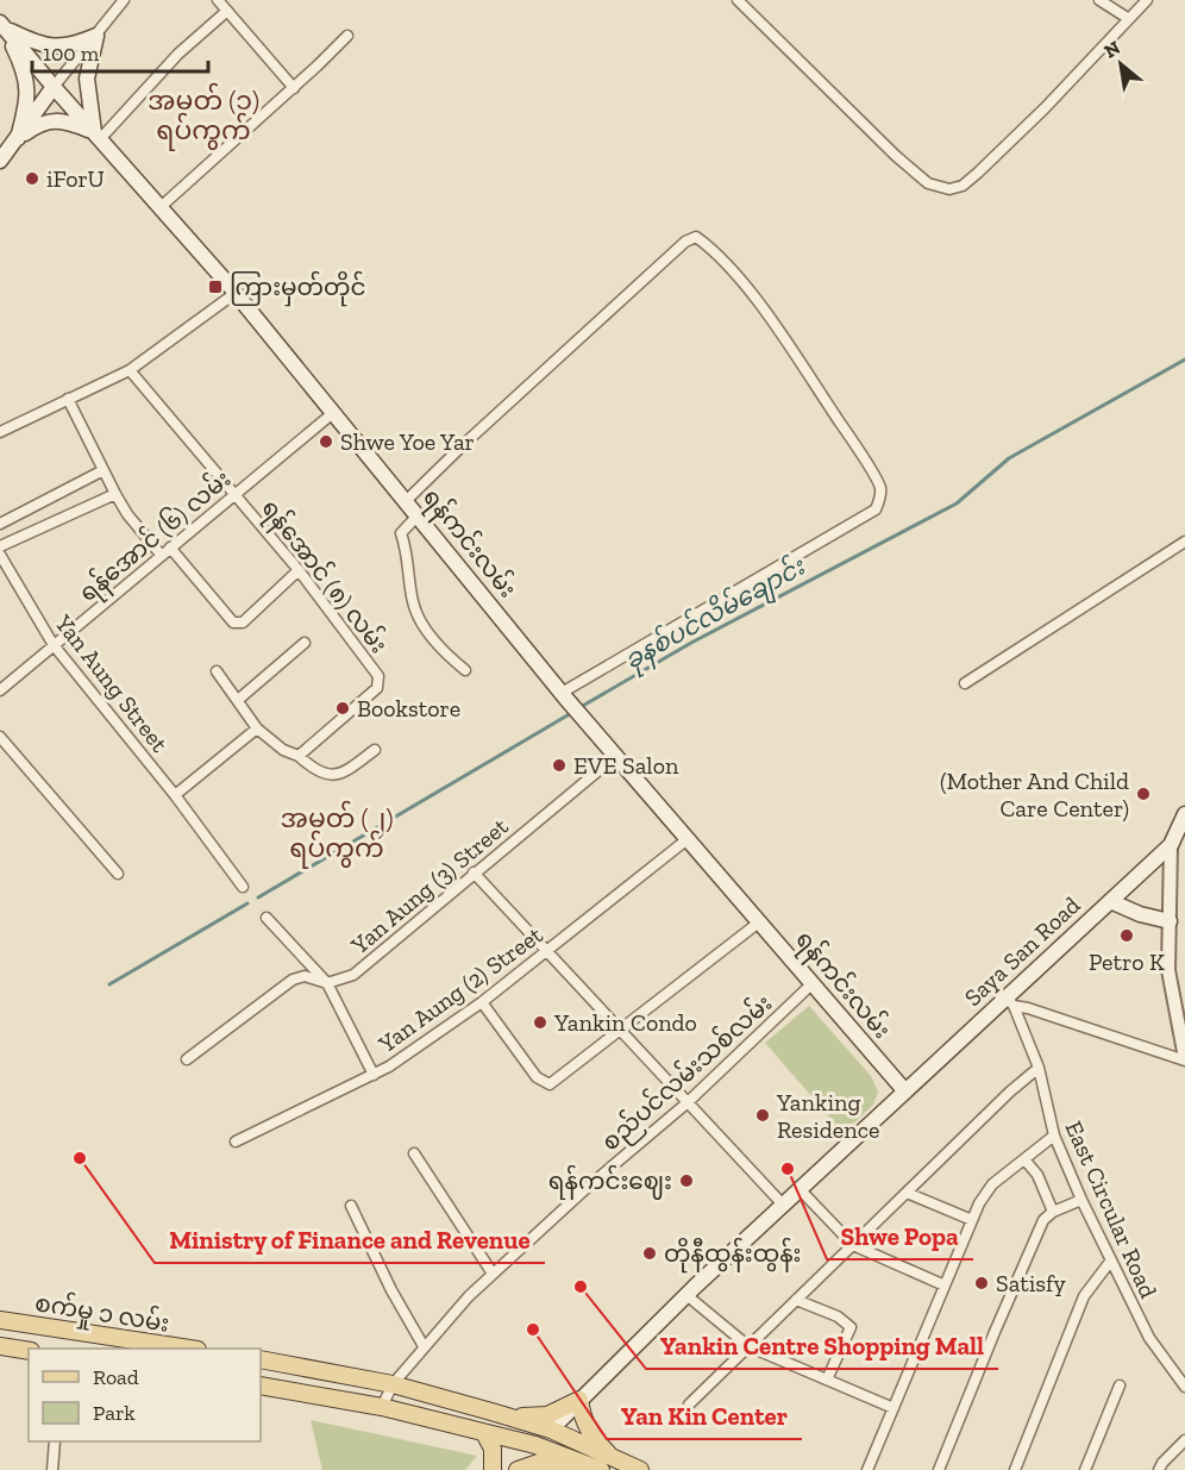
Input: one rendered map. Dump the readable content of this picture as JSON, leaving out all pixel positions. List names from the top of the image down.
{
  "streets": {
    "main road": ["ရန်ကင်းလမ်း", "Saya San Road", "စက်မှု ၁ လမ်း"],
    "street": [
      "ရန်အောင် (၆) လမ်း",
      "ရန်အောင် (၈) လမ်း",
      "Yan Aung Street",
      "Yan Aung (3) Street",
      "Yan Aung (2) Street",
      "စည်ပင်လမ်းသစ်လမ်း",
      "East Circular Road"
    ]
  },
  "crossings": [
    ["ရန်အောင် (၆) လမ်း", "ရန်ကင်းလမ်း"],
    ["ရန်အောင် (၆) လမ်း", "ရန်အောင် (၈) လမ်း"],
    ["ရန်အောင် (၆) လမ်း", "Yan Aung Street"],
    ["ရန်ကင်းလမ်း", "Yan Aung (3) Street"],
    ["ရန်ကင်းလမ်း", "Saya San Road"],
    ["ရန်ကင်းလမ်း", "Yan Aung (2) Street"],
    ["ရန်ကင်းလမ်း", "စည်ပင်လမ်းသစ်လမ်း"],
    ["Saya San Road", "East Circular Road"]
  ],
  "districts": ["အမှတ် (၁) ရပ်ကွက်", "အမှတ် (၂) ရပ်ကွက်"],
  "water": ["ခုနစ်ပင်လိမ်ချောင်း"],
  "places": {
    "other": [
      "iForU",
      "Shwe Yoe Yar",
      "Bookstore",
      "EVE Salon",
      "(Mother And Child Care Center)",
      "Petro K",
      "Yankin Condo",
      "Yanking Residence",
      "Ministry of Finance and Revenue",
      "Shwe Popa",
      "ရန်ကင်းဈေး",
      "တိုနီထွန်းထွန်း",
      "Satisfy",
      "Yankin Centre Shopping Mall",
      "Yan Kin Center"
    ],
    "transit": ["ကြားမှတ်တိုင်"]
  },
  "legend": ["Road", "Park"],
  "scale_bar": "100 m",
  "north": "top left"
}
